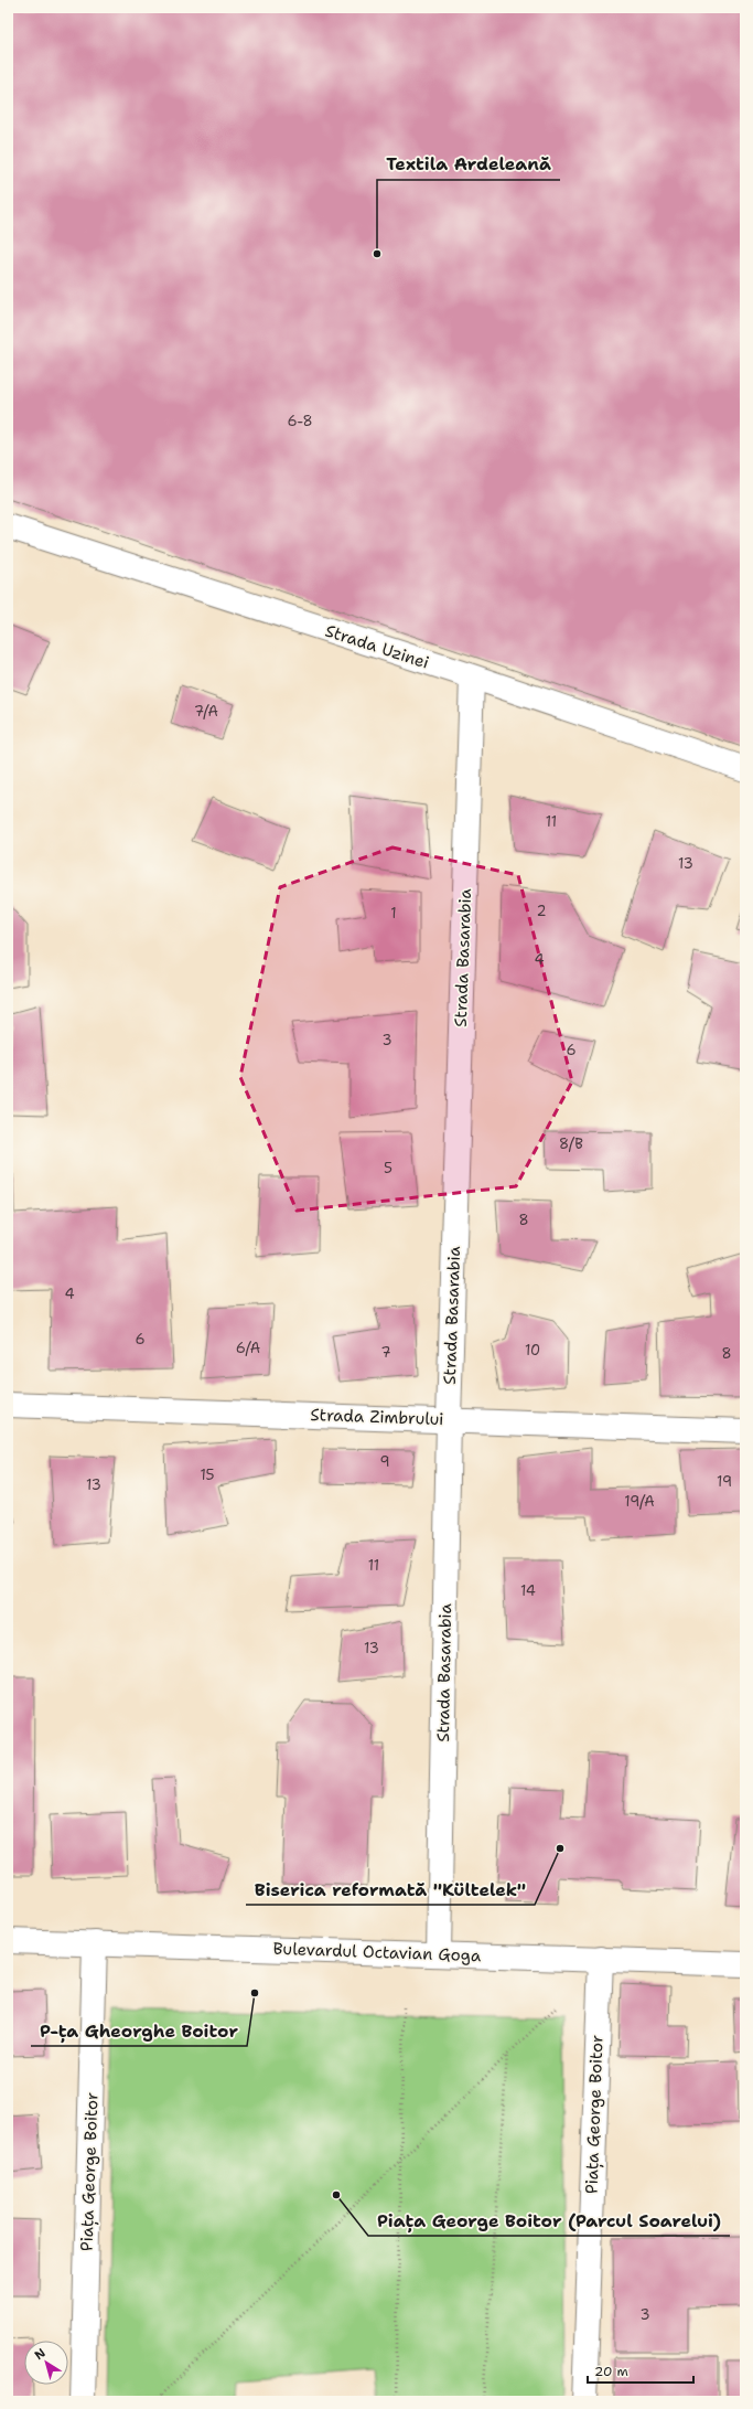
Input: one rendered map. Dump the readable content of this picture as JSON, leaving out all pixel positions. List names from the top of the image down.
{
  "streets": {
    "street": [
      "Strada Uzinei",
      "Strada Basarabia",
      "Strada Zimbrului",
      "Bulevardul Octavian Goga",
      "Piața George Boitor"
    ]
  },
  "crossings": [
    ["Strada Uzinei", "Strada Basarabia"],
    ["Strada Basarabia", "Strada Zimbrului"],
    ["Strada Basarabia", "Bulevardul Octavian Goga"],
    ["Bulevardul Octavian Goga", "Piața George Boitor"]
  ],
  "places": [
    "Textila Ardeleană",
    "Biserica reformată \"Kültelek\"",
    "P-ța Gheorghe Boitor",
    "Piața George Boitor (Parcul Soarelui)"
  ],
  "house_numbers": [
    "6-8",
    "7/A",
    "11",
    "13",
    "2",
    "1",
    "4",
    "3",
    "6",
    "8/B",
    "5",
    "8",
    "4",
    "6",
    "6/A",
    "10",
    "7",
    "8",
    "9",
    "15",
    "19",
    "13",
    "19/A",
    "11",
    "14",
    "13",
    "3"
  ],
  "scale_bar": "20 m",
  "north": "top left"
}
